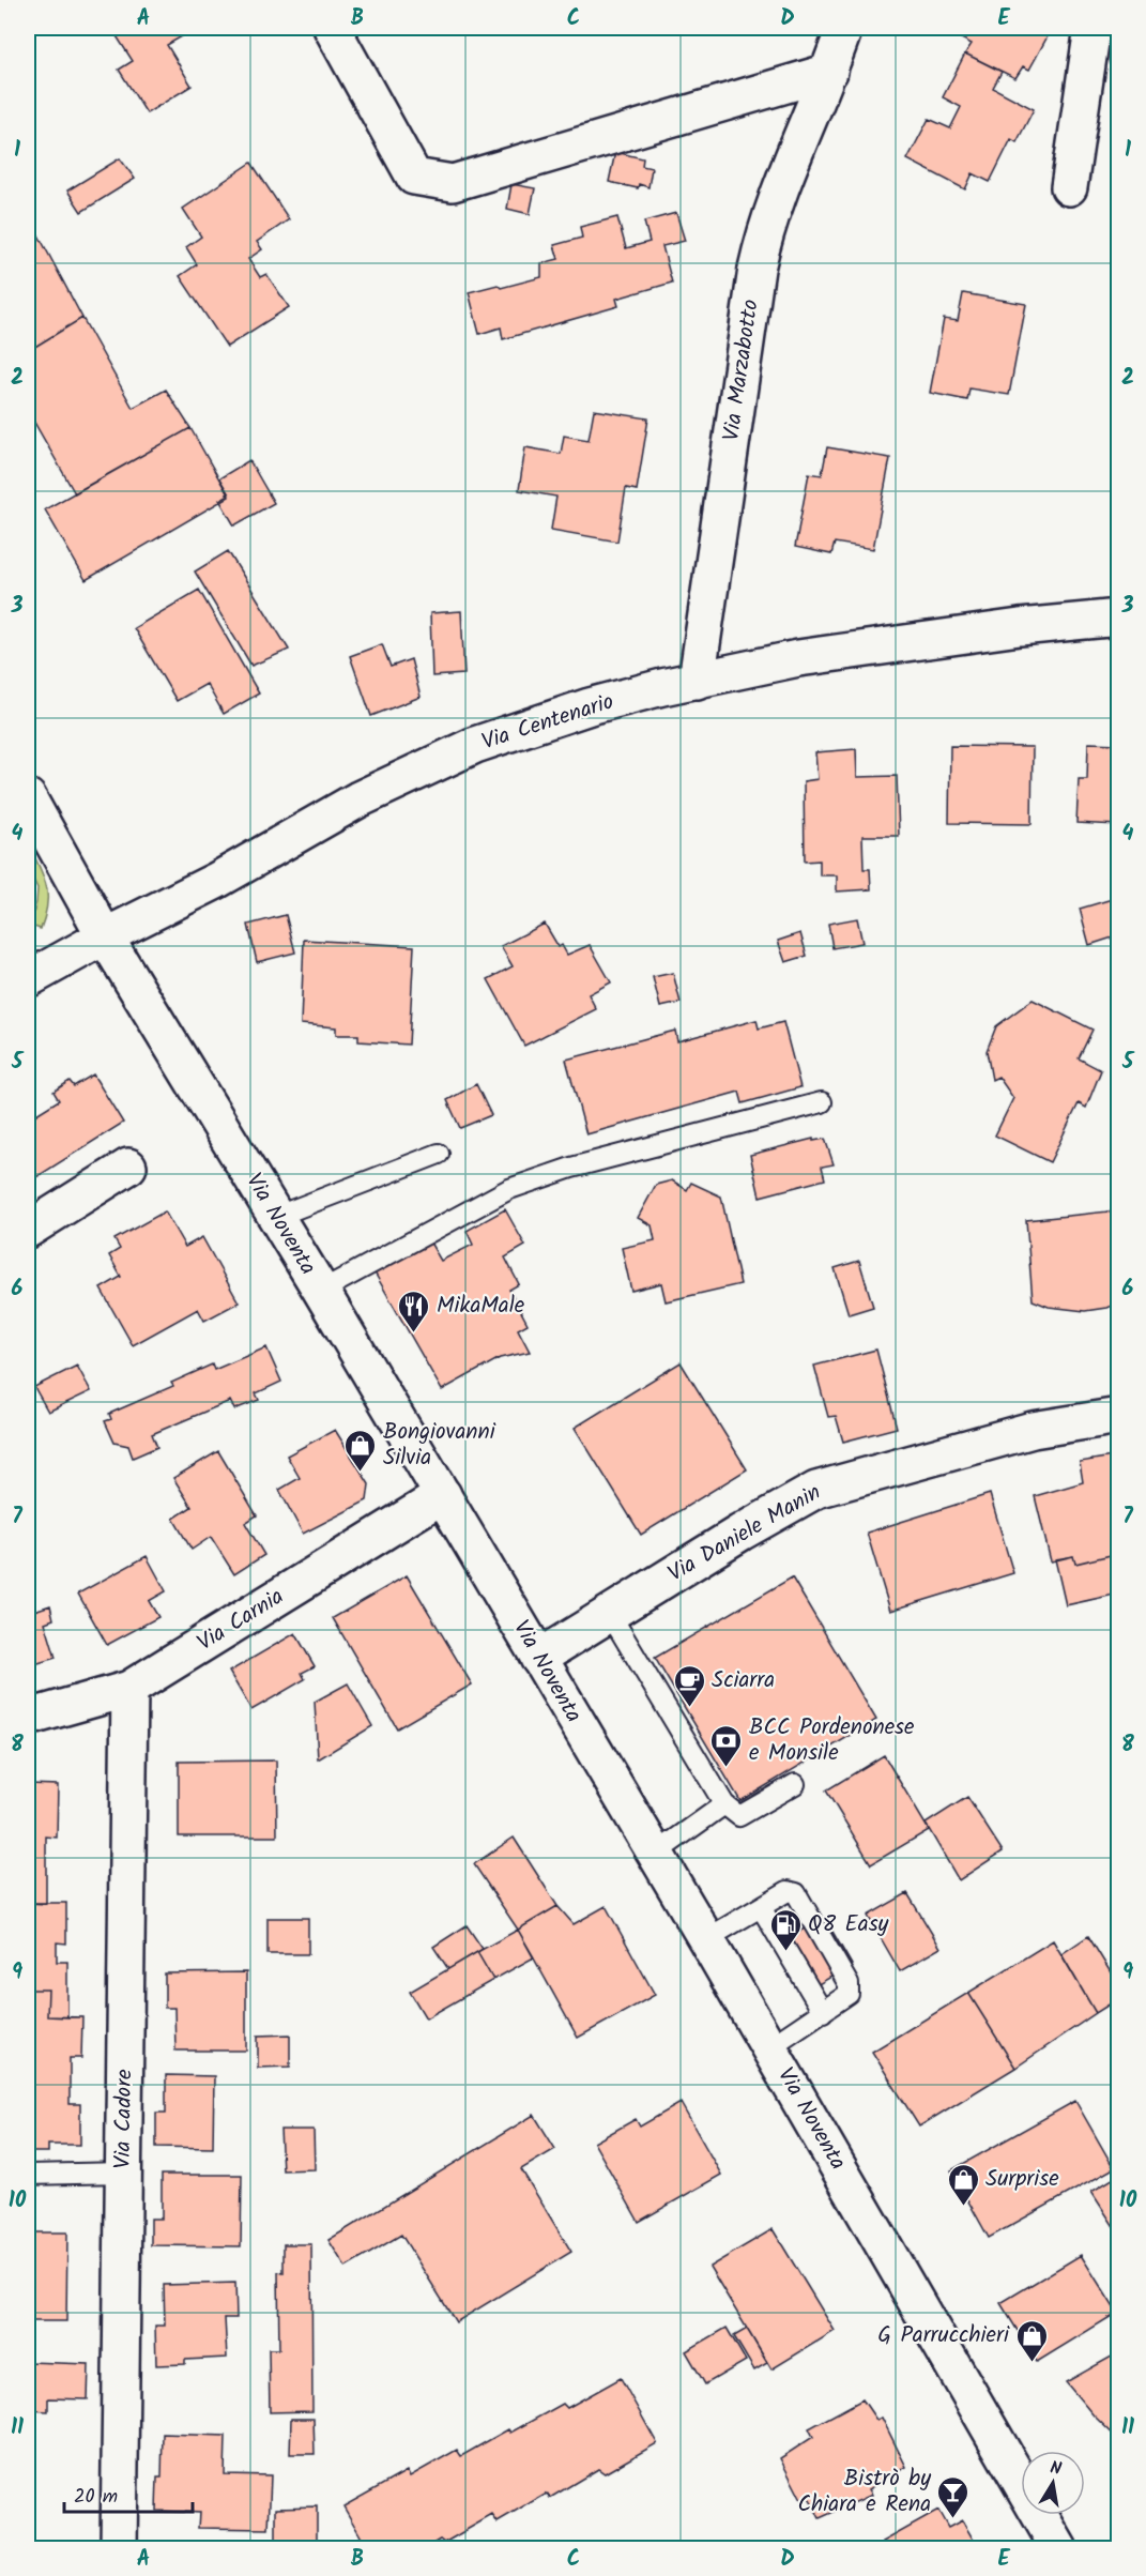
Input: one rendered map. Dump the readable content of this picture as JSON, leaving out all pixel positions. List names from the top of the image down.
{
  "streets": {
    "street": [
      "Via Marzabotto",
      "Via Centenario",
      "Via Noventa",
      "Via Daniele Manin",
      "Via Carnia",
      "Via Cadore"
    ]
  },
  "crossings": [
    ["Via Marzabotto", "Via Centenario"],
    ["Via Centenario", "Via Noventa"],
    ["Via Noventa", "Via Daniele Manin"],
    ["Via Noventa", "Via Carnia"],
    ["Via Carnia", "Via Cadore"]
  ],
  "places": {
    "restaurant": ["MikaMale"],
    "shop": ["Bongiovanni Silvia", "Surprise", "G Parrucchieri"],
    "cafe": ["Sciarra"],
    "bank": ["BCC Pordenonese e Monsile"],
    "fuel station": ["Q8 Easy"],
    "bar": ["Bistrò by Chiara e Rena"]
  },
  "scale_bar": "20 m",
  "north": "top",
  "grid": {
    "columns": [
      "A",
      "B",
      "C",
      "D",
      "E"
    ],
    "rows": [
      "1",
      "2",
      "3",
      "4",
      "5",
      "6",
      "7",
      "8",
      "9",
      "10",
      "11"
    ]
  }
}
